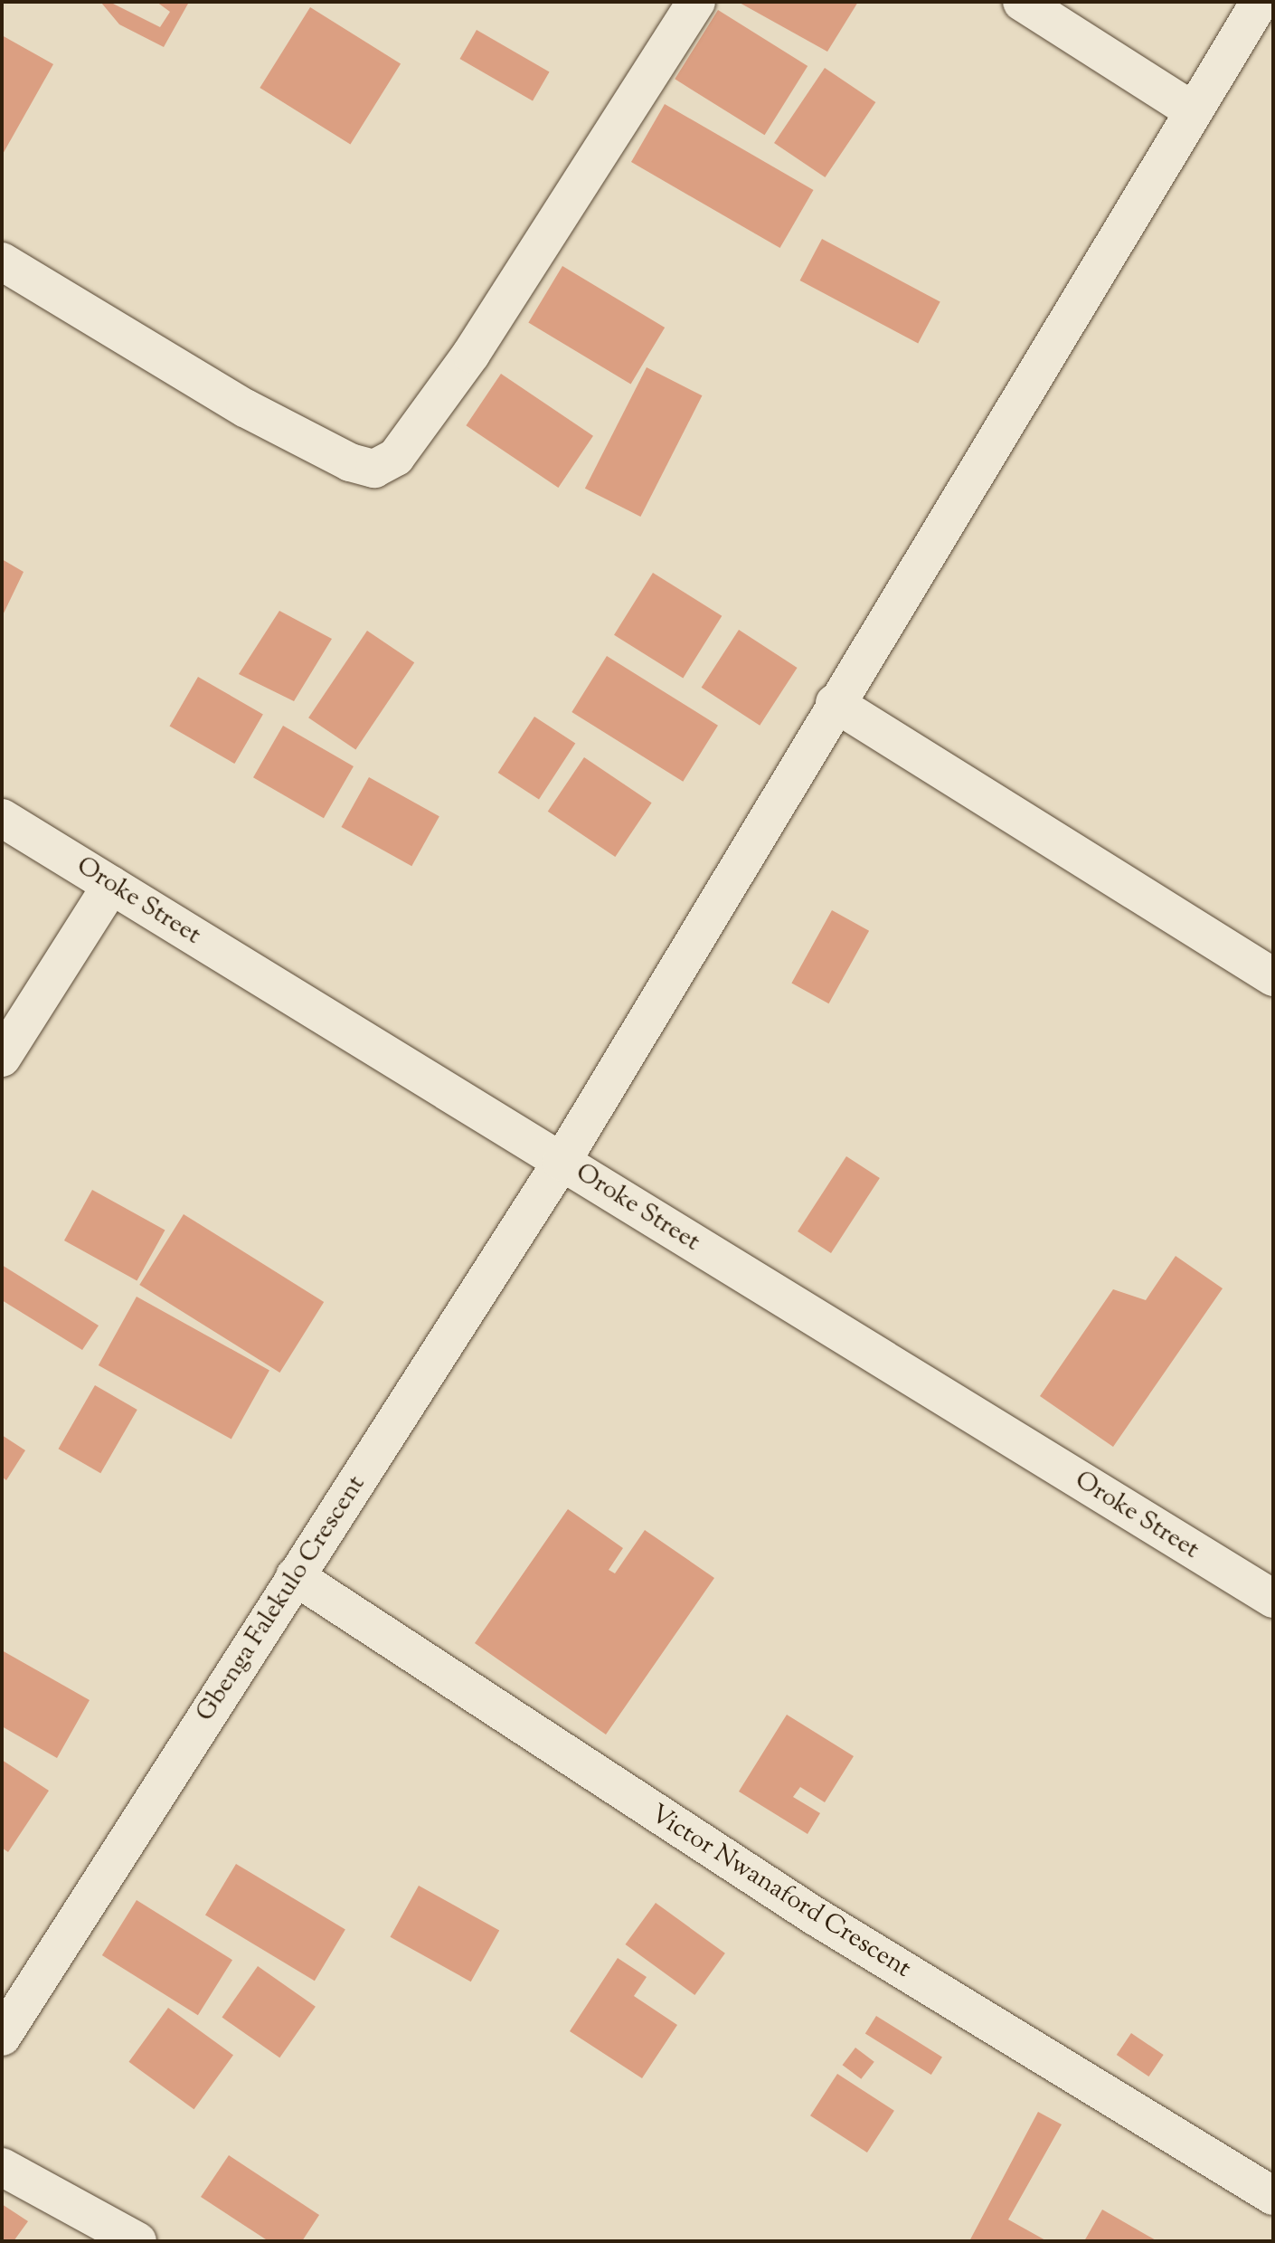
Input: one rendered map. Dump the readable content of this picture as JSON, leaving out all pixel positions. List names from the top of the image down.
{
  "streets": {
    "street": ["Oroke Street", "Gbenga Falekulo Crescent", "Victor Nwanaford Crescent"]
  },
  "crossings": [
    ["Oroke Street", "Gbenga Falekulo Crescent"],
    ["Gbenga Falekulo Crescent", "Victor Nwanaford Crescent"]
  ]
}
